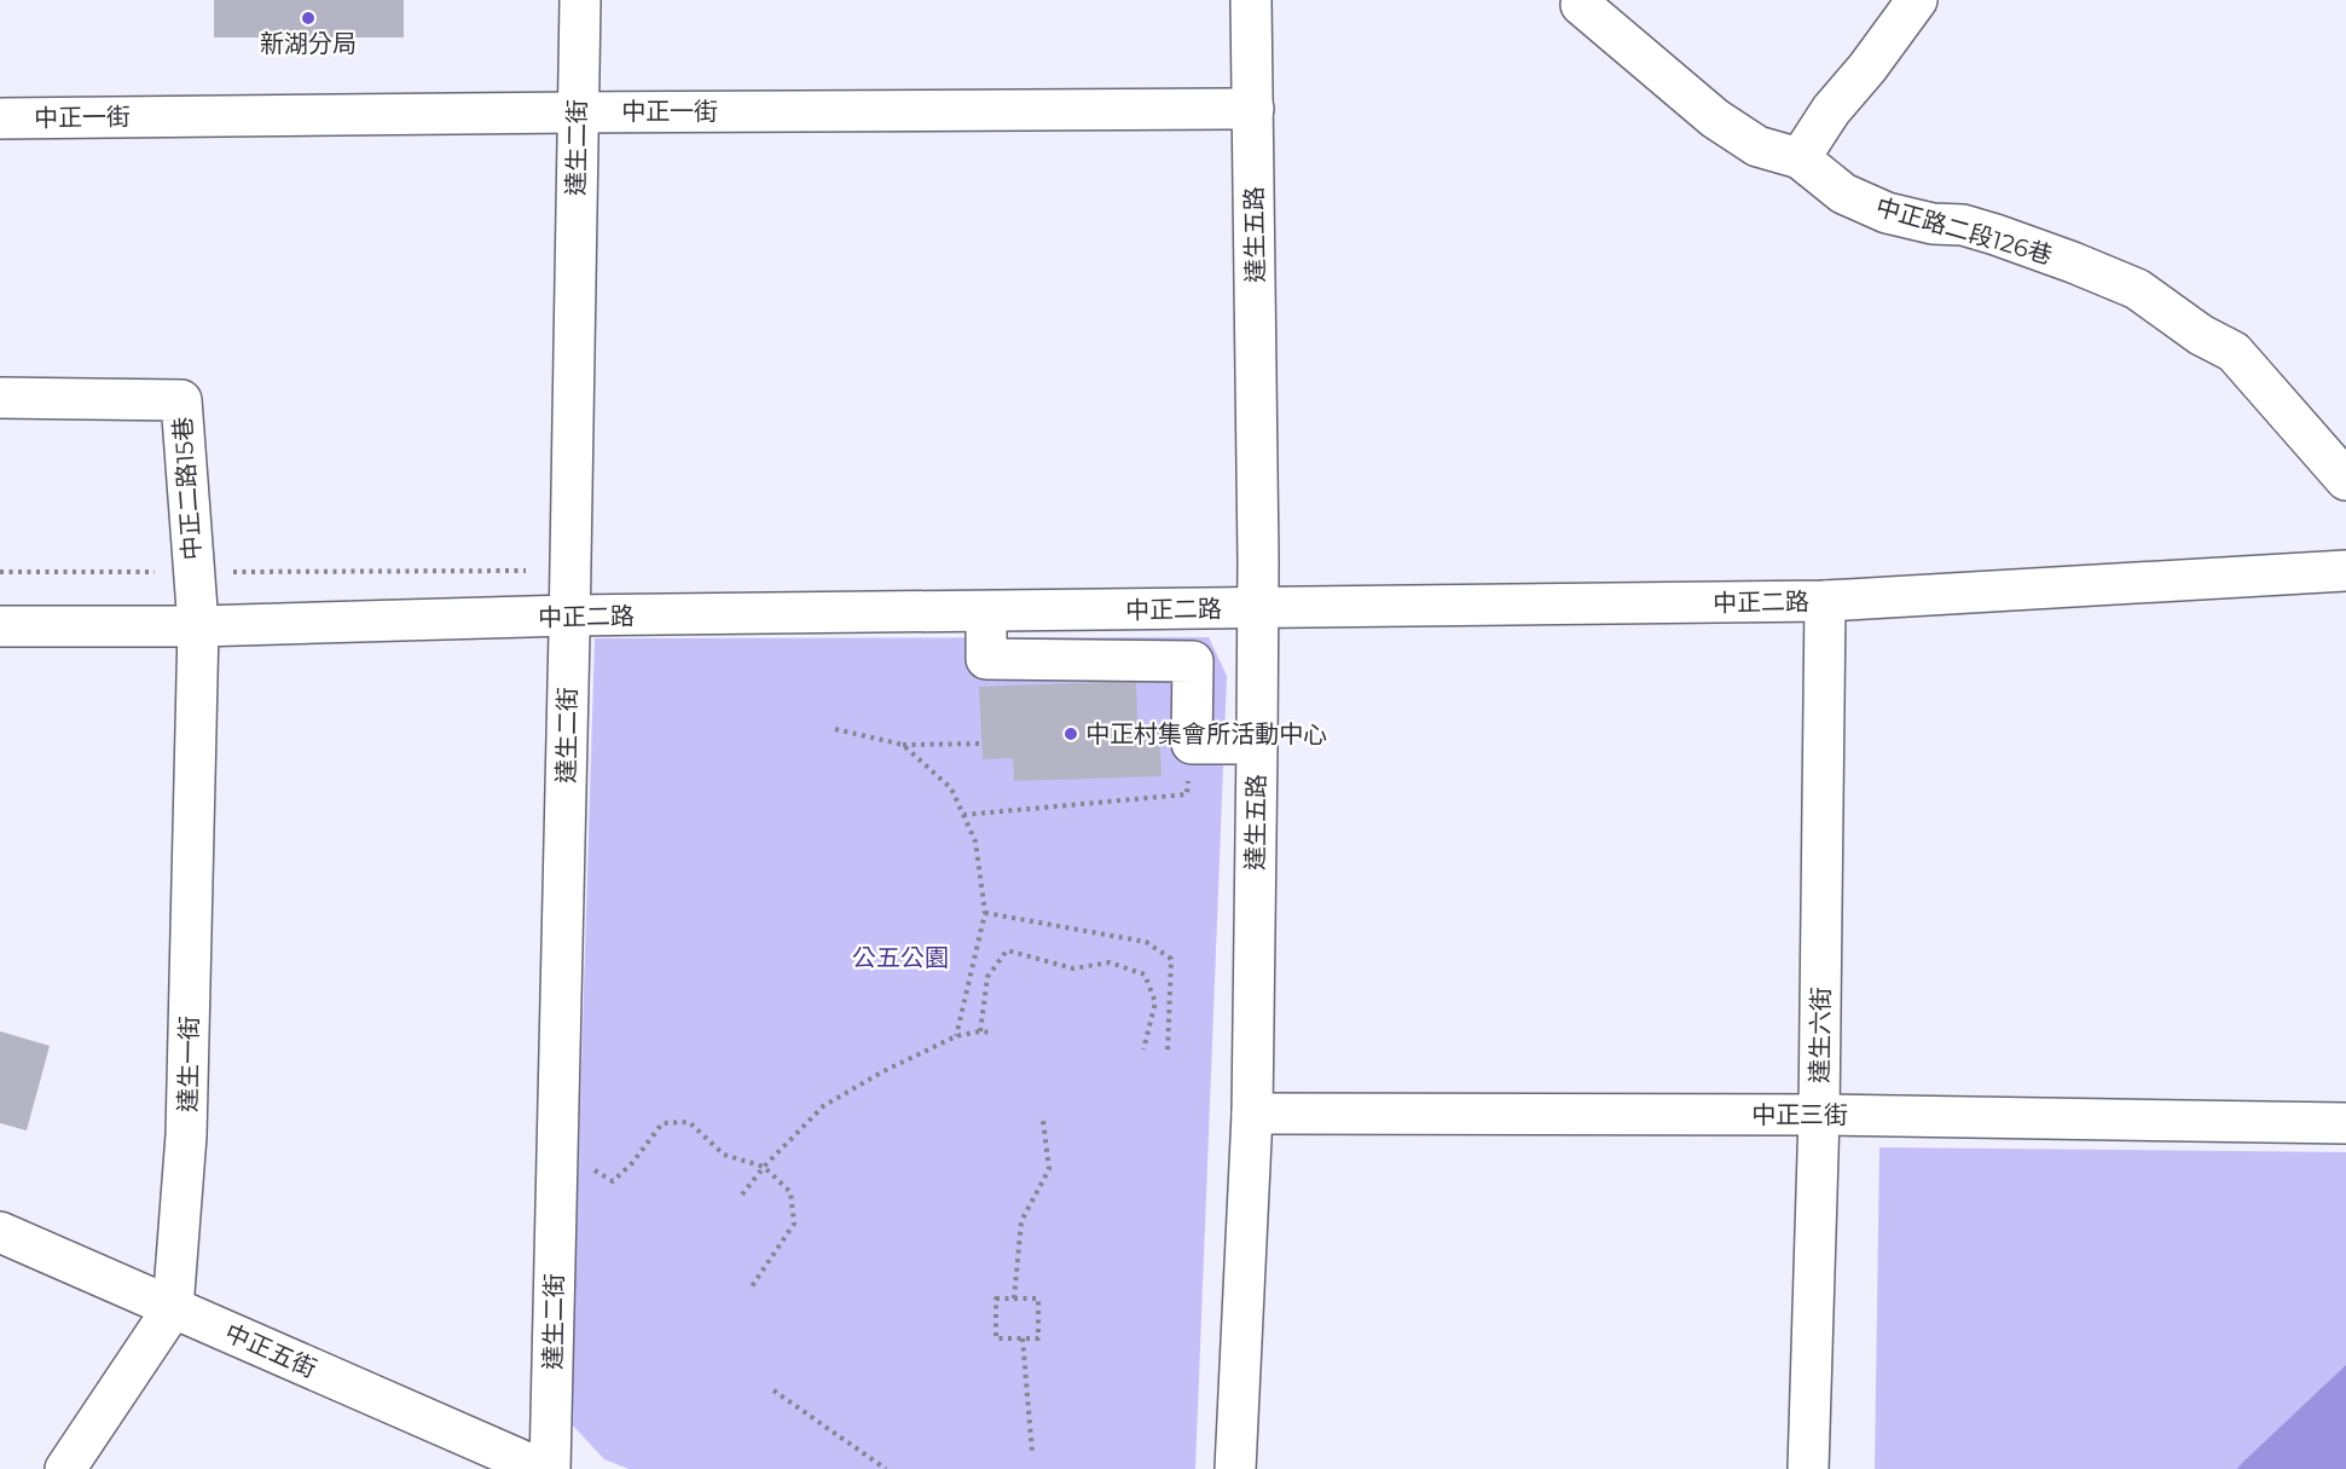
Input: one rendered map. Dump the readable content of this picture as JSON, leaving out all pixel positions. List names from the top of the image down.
{
  "streets": {
    "street": [
      "中正一街",
      "達生二街",
      "中正路二段126巷",
      "達生五路",
      "中正二路15巷",
      "中正二路",
      "達生六街",
      "達生一街",
      "中正三街",
      "中正五街"
    ]
  },
  "crossings": [
    ["中正一街", "達生二街"],
    ["中正一街", "達生五路"],
    ["達生二街", "中正二路"],
    ["達生五路", "中正二路"],
    ["達生五路", "中正三街"],
    ["中正二路15巷", "中正二路"],
    ["中正二路15巷", "達生一街"],
    ["中正二路", "達生六街"],
    ["中正二路", "達生一街"],
    ["達生六街", "中正三街"],
    ["達生一街", "中正五街"]
  ],
  "parks": ["公五公園"],
  "places": ["新湖分局", "中正村集會所活動中心"]
}
